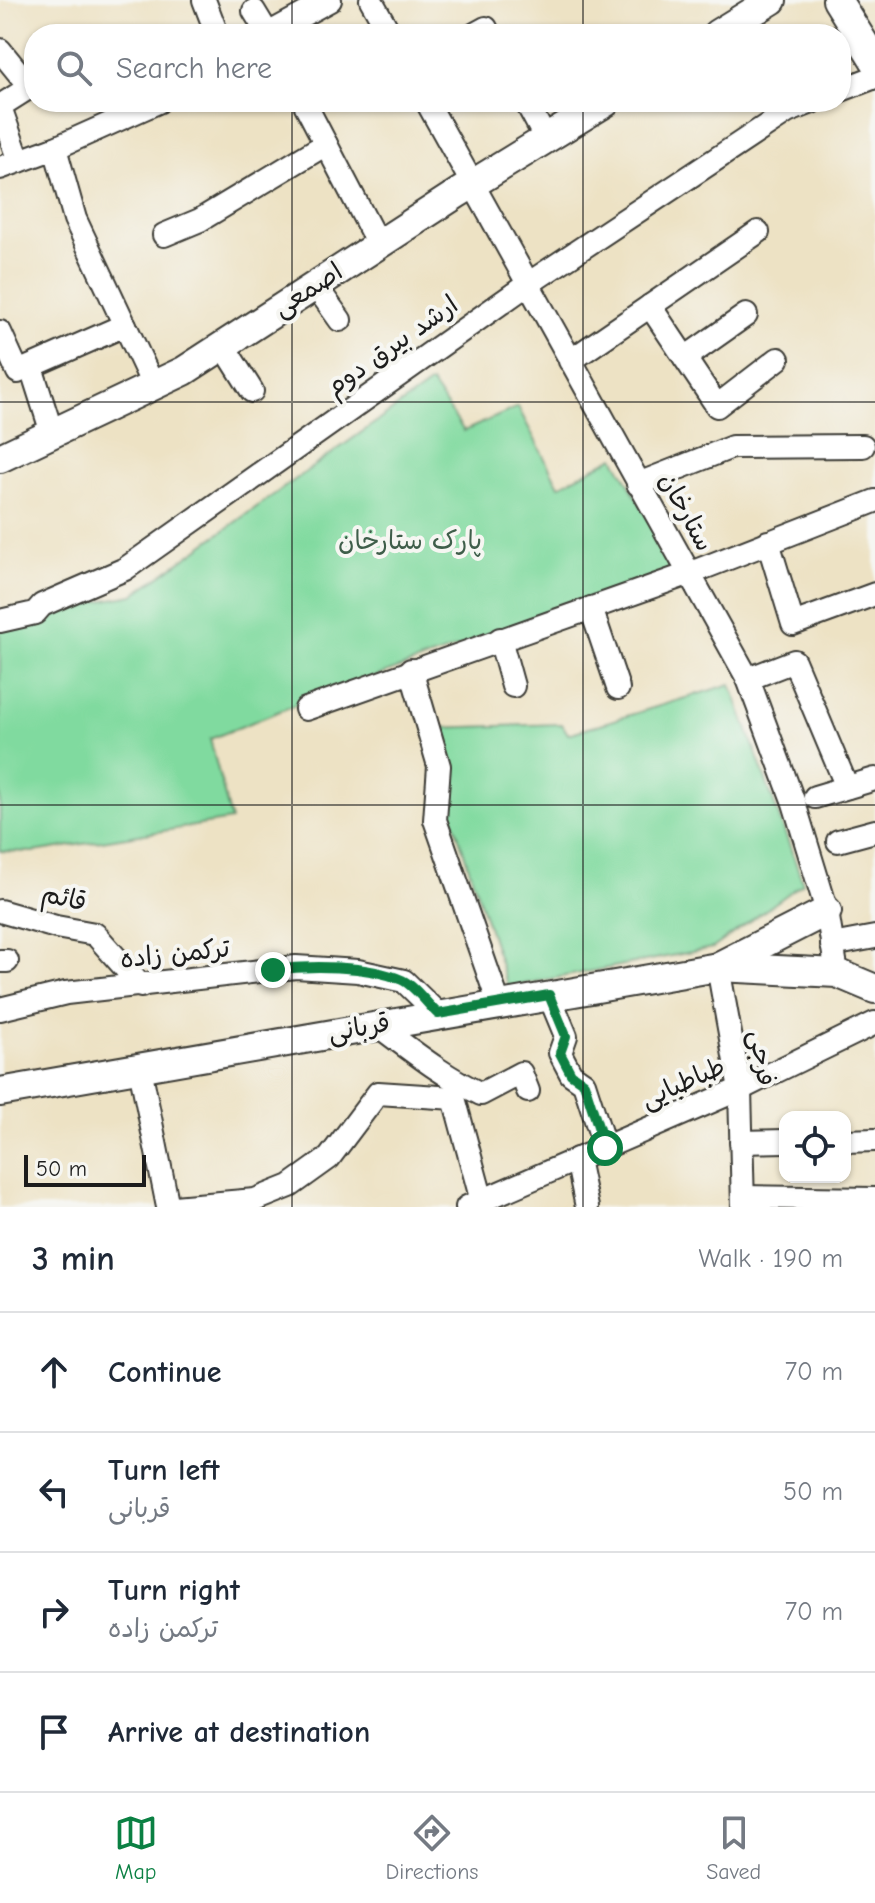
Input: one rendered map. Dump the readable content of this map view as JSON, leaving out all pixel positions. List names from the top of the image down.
{
  "streets": {
    "main road": ["اصمعی", "قربانی"],
    "street": [
      "ارشد بیرق دوم",
      "ستارخان",
      "قائم",
      "ترکمن زاده",
      "فرجی",
      "طباطبایی"
    ]
  },
  "crossings": [
    ["اصمعی", "ستارخان"],
    ["ارشد بیرق دوم", "ستارخان"],
    ["قائم", "ترکمن زاده"],
    ["ترکمن زاده", "قربانی"],
    ["قربانی", "فرجی"],
    ["فرجی", "طباطبایی"]
  ],
  "parks": ["پارک ستارخان"],
  "scale_bar": "50 m",
  "page": {
    "search": "Search here",
    "scale": "50 m",
    "heading": ["3 min", "Walk · 190 m"],
    "list": [
      ["Continue", "70 m"],
      ["Turn left", "قربانی", "50 m"],
      ["Turn right", "ترکمن زاده", "70 m"],
      "Arrive at destination"
    ],
    "nav": ["Map", "Directions", "Saved"]
  }
}
